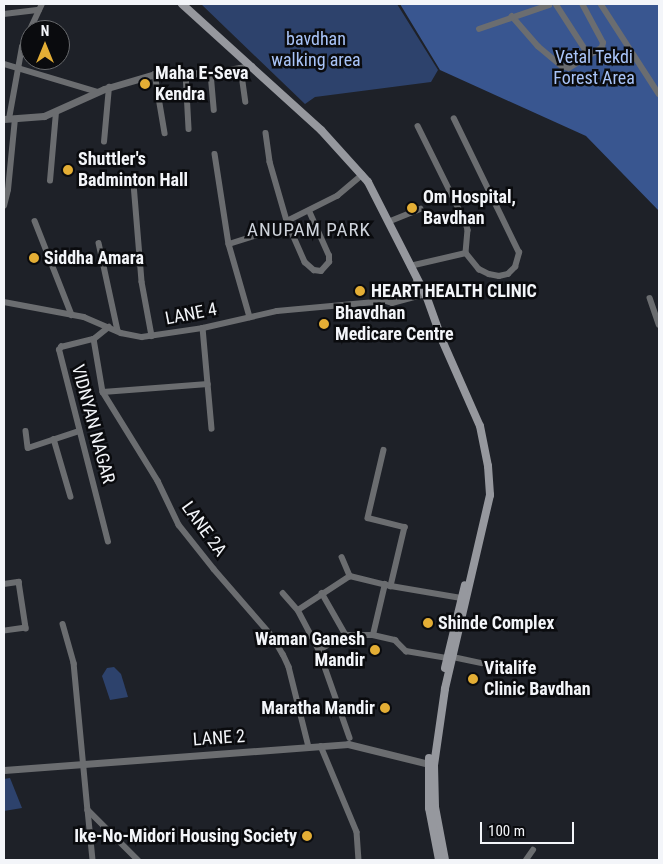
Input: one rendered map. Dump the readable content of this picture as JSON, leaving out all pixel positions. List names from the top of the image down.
{
  "streets": {
    "street": [
      "LANE 4",
      "VIDNYAN NAGAR",
      "LANE 2A",
      "LANE 2"
    ]
  },
  "crossings": [
    ["VIDNYAN NAGAR", "LANE 2A"],
    ["LANE 2A", "LANE 2"]
  ],
  "districts": ["ANUPAM PARK"],
  "parks": ["bavdhan walking area", "Vetal Tekdi Forest Area"],
  "places": [
    "Maha E-Seva Kendra",
    "Shuttler's Badminton Hall",
    "Om Hospital, Bavdhan",
    "Siddha Amara",
    "HEART HEALTH CLINIC",
    "Bhavdhan Medicare Centre",
    "Shinde Complex",
    "Waman Ganesh Mandir",
    "Vitalife Clinic Bavdhan",
    "Maratha Mandir",
    "Ike-No-Midori Housing Society"
  ],
  "scale_bar": "100 m",
  "north": "top"
}
